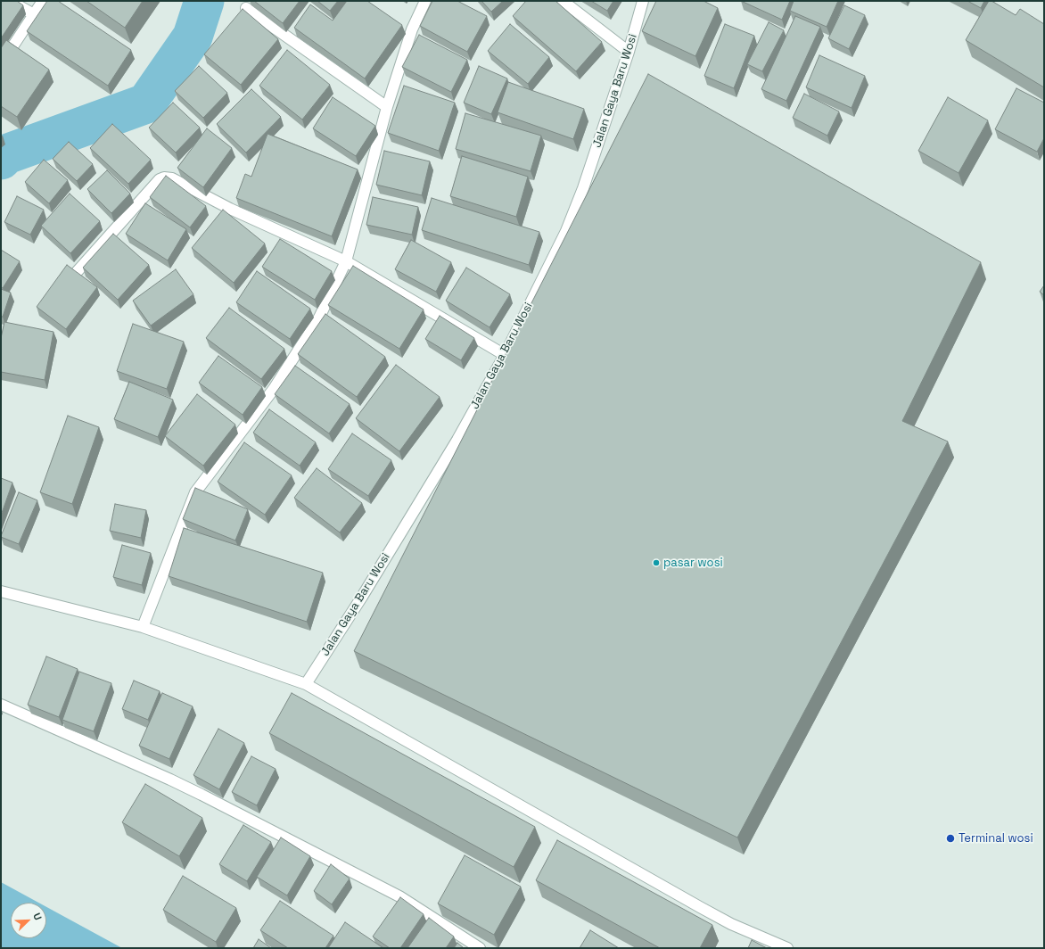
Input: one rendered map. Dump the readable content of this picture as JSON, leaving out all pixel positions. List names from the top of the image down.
{
  "streets": {
    "street": ["Jalan Gaya Baru Wosi"]
  },
  "places": ["pasar wosi", "Terminal wosi"],
  "north": "top right"
}
